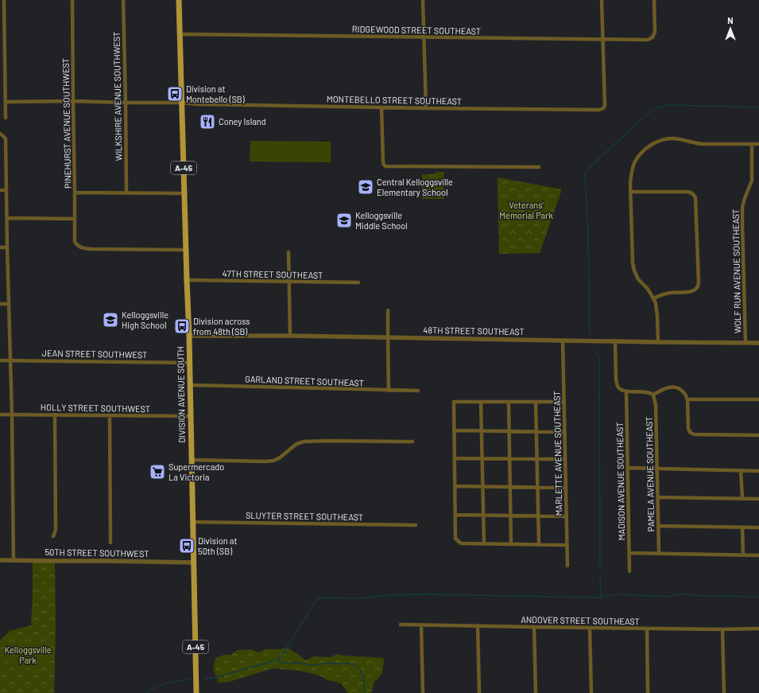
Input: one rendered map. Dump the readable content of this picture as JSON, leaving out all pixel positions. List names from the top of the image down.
{
  "streets": {
    "main road": ["A-45", "DIVISION AVENUE SOUTH"],
    "street": [
      "RIDGEWOOD STREET SOUTHEAST",
      "WILKSHIRE AVENUE SOUTHWEST",
      "MONTEBELLO STREET SOUTHEAST",
      "PINEHURST AVENUE SOUTHWEST",
      "WOLF RUN AVENUE SOUTHEAST",
      "47TH STREET SOUTHEAST",
      "48TH STREET SOUTHEAST",
      "JEAN STREET SOUTHWEST",
      "GARLAND STREET SOUTHEAST",
      "HOLLY STREET SOUTHWEST",
      "MARLETTE AVENUE SOUTHEAST",
      "PAMELA AVENUE SOUTHEAST",
      "MADISON AVENUE SOUTHEAST",
      "SLUYTER STREET SOUTHEAST",
      "50TH STREET SOUTHWEST",
      "ANDOVER STREET SOUTHEAST"
    ]
  },
  "crossings": [
    ["RIDGEWOOD STREET SOUTHEAST", "MONTEBELLO STREET SOUTHEAST"],
    ["RIDGEWOOD STREET SOUTHEAST", "DIVISION AVENUE SOUTH"],
    ["WILKSHIRE AVENUE SOUTHWEST", "MONTEBELLO STREET SOUTHEAST"],
    ["MONTEBELLO STREET SOUTHEAST", "PINEHURST AVENUE SOUTHWEST"],
    ["MONTEBELLO STREET SOUTHEAST", "DIVISION AVENUE SOUTH"],
    ["PINEHURST AVENUE SOUTHWEST", "DIVISION AVENUE SOUTH"],
    ["WOLF RUN AVENUE SOUTHEAST", "48TH STREET SOUTHEAST"],
    ["47TH STREET SOUTHEAST", "DIVISION AVENUE SOUTH"],
    ["48TH STREET SOUTHEAST", "DIVISION AVENUE SOUTH"],
    ["48TH STREET SOUTHEAST", "MARLETTE AVENUE SOUTHEAST"],
    ["JEAN STREET SOUTHWEST", "DIVISION AVENUE SOUTH"],
    ["GARLAND STREET SOUTHEAST", "DIVISION AVENUE SOUTH"],
    ["DIVISION AVENUE SOUTH", "HOLLY STREET SOUTHWEST"],
    ["DIVISION AVENUE SOUTH", "SLUYTER STREET SOUTHEAST"],
    ["DIVISION AVENUE SOUTH", "50TH STREET SOUTHWEST"]
  ],
  "parks": ["Veterans' Memorial Park", "Kelloggsville Park"],
  "places": {
    "bus stop": ["Division at Montebello (SB)", "Division across from 48th (SB)", "Division at 50th (SB)"],
    "restaurant": ["Coney Island"],
    "school or university": ["Central Kelloggsville Elementary School", "Kelloggsville Middle School", "Kelloggsville High School"],
    "supermarket": ["Supermercado La Victoria"]
  },
  "north": "top"
}
